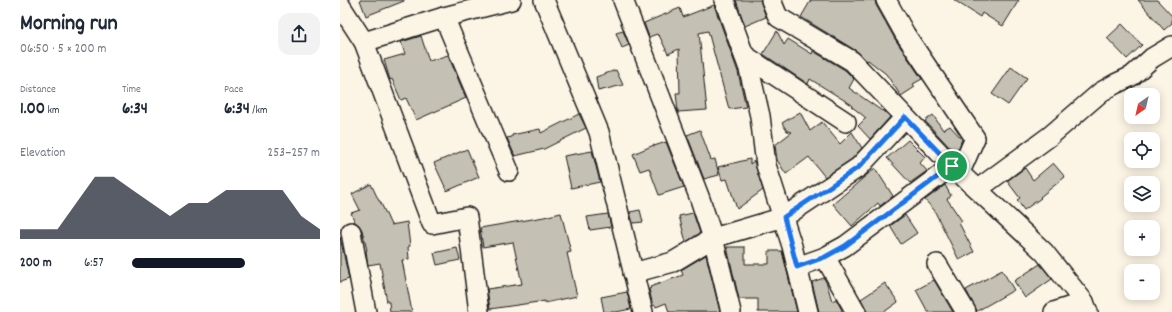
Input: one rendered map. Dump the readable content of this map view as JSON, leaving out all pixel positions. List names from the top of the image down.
{
  "north": "bottom left",
  "page": {
    "heading": ["Morning run", "06:50 · 5 × 200 m"],
    "stats": [
      ["Distance", "1.00 km"],
      ["Time", "6:34"],
      ["Pace", "6:34 /km"]
    ],
    "map_buttons": ["+", "−"],
    "chart": ["Elevation", "253–257 m"],
    "list": [
      {
        "name": "200 m",
        "note": "6:57"
      }
    ]
  }
}
